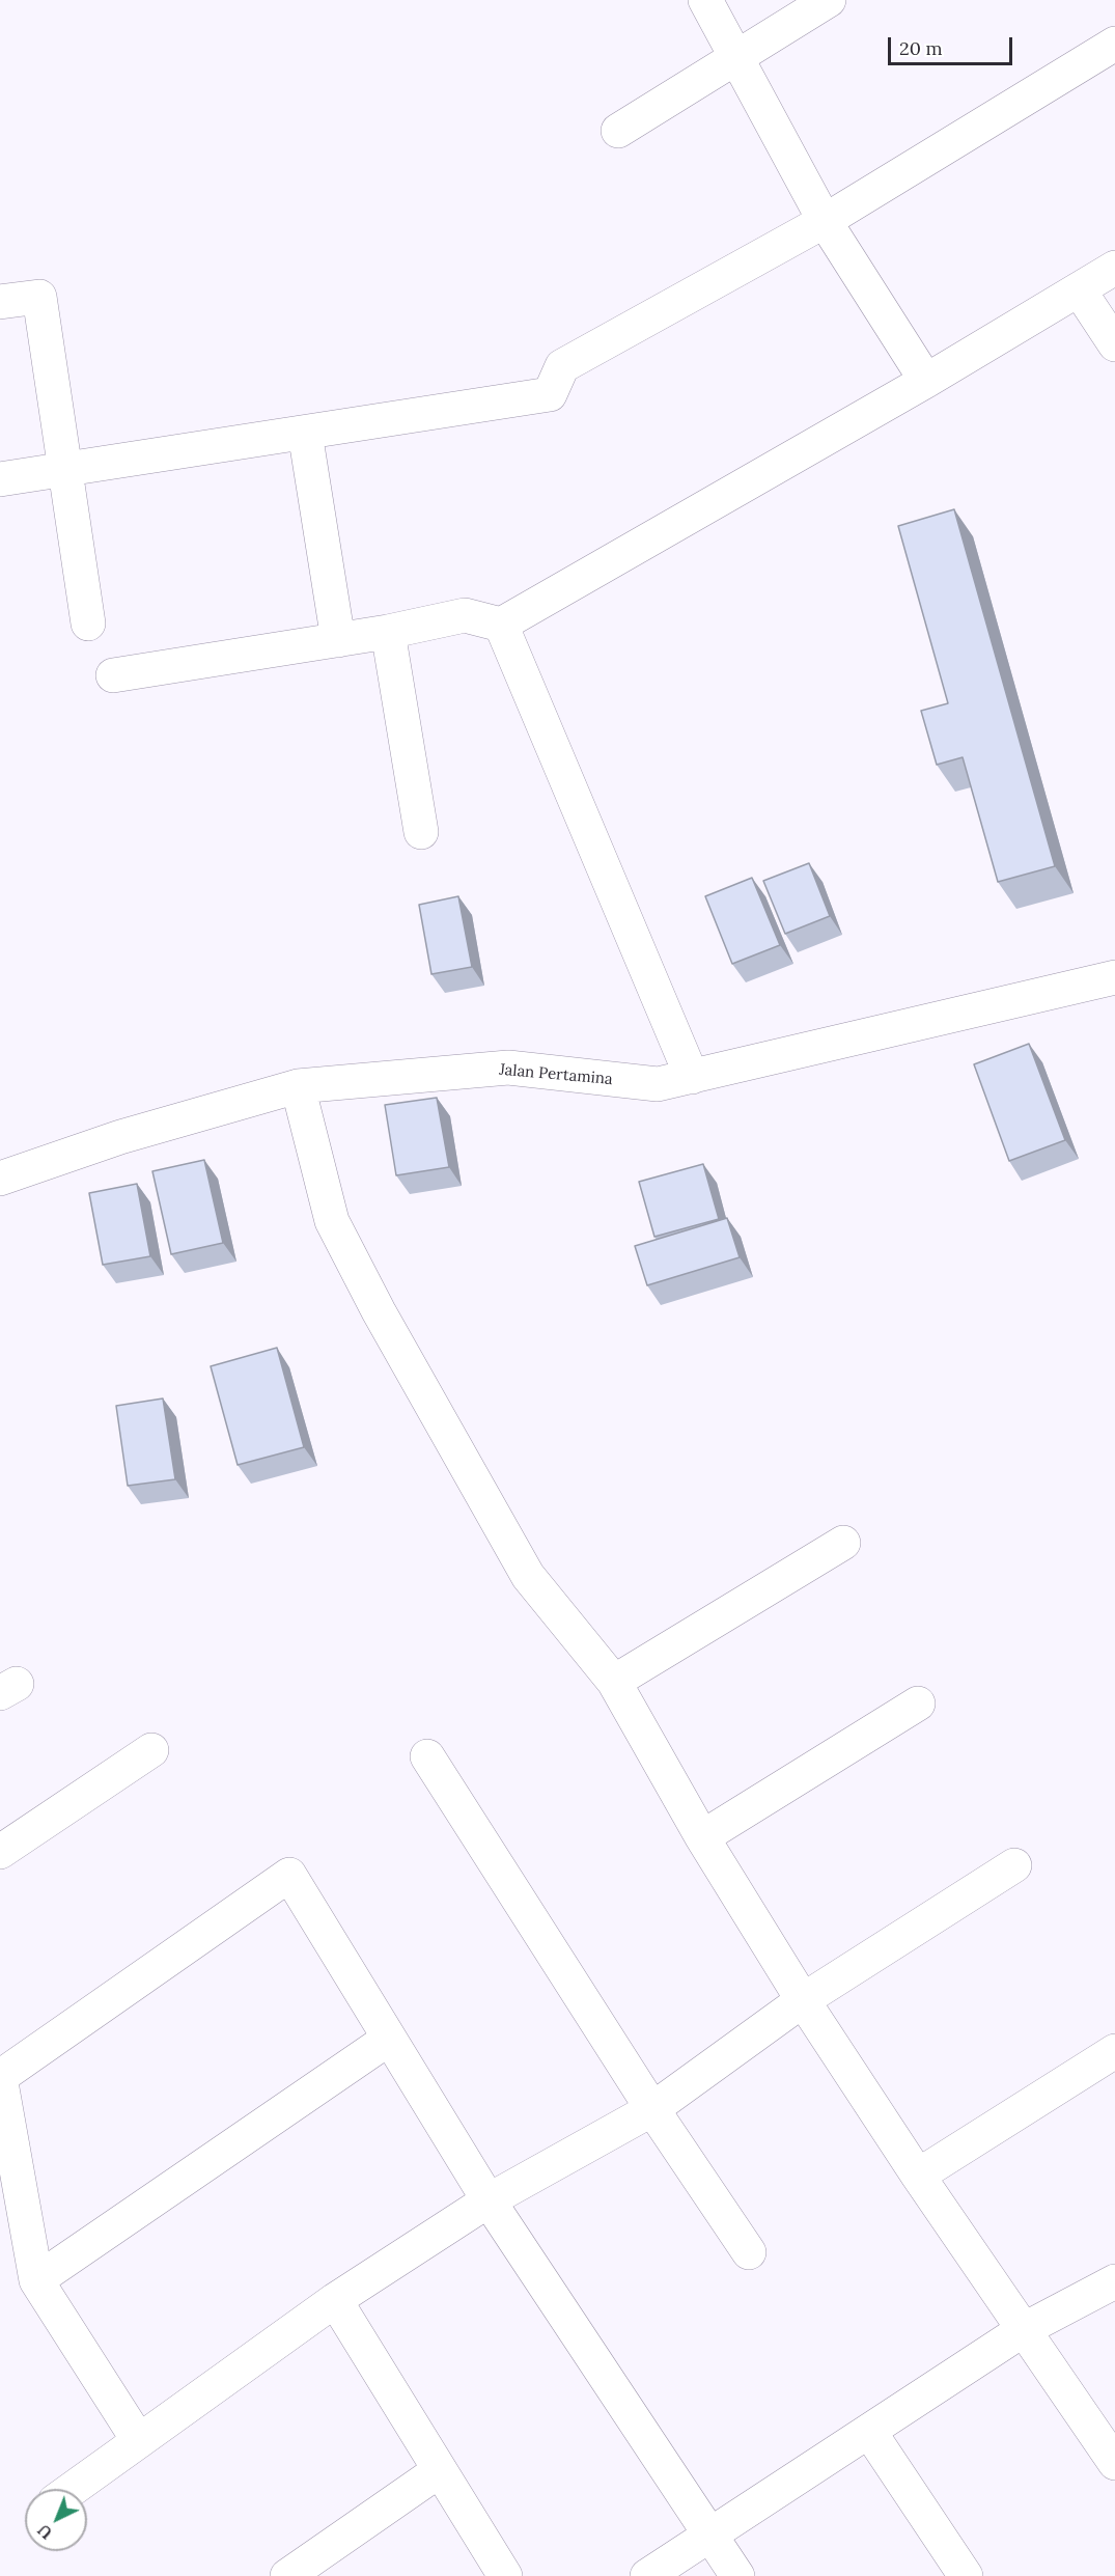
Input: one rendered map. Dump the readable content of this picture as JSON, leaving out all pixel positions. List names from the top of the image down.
{
  "streets": {
    "street": ["Jalan Pertamina"]
  },
  "scale_bar": "20 m",
  "north": "bottom left"
}
